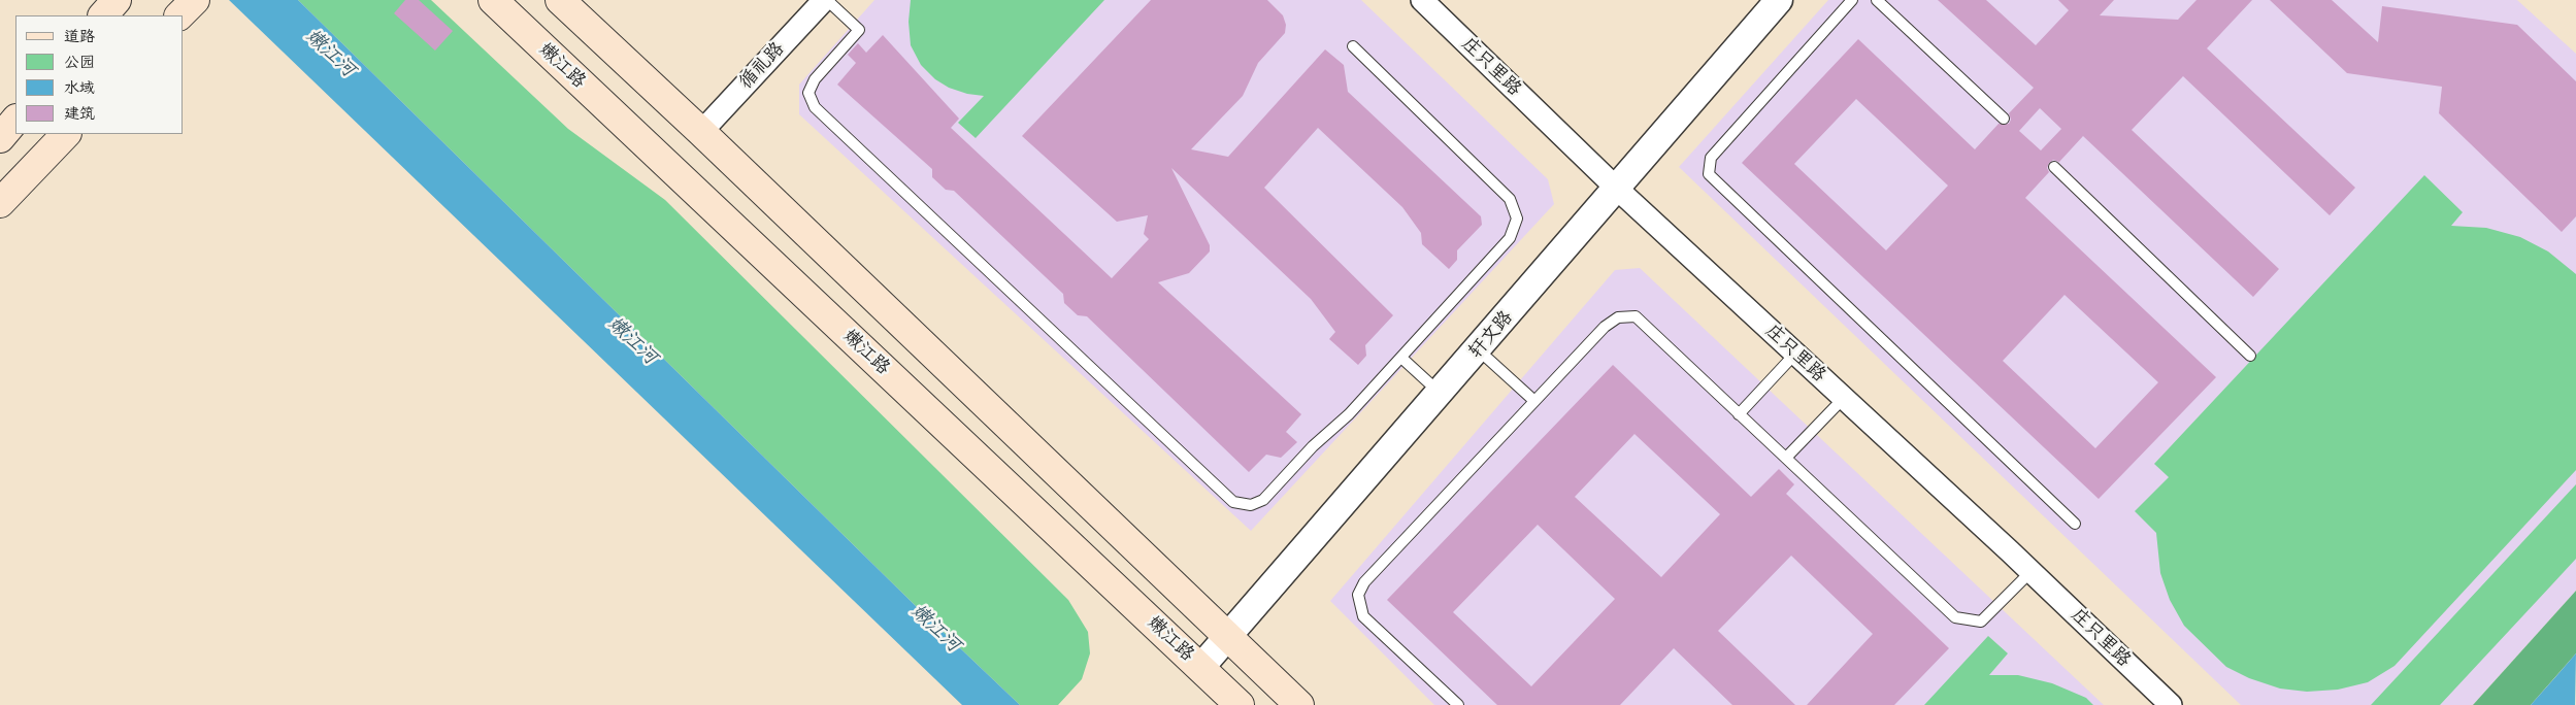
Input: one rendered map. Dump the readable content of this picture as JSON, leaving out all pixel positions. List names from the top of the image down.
{
  "streets": {
    "main road": ["嫩江路"],
    "street": ["循礼路", "庄只里路", "轩文路"]
  },
  "crossings": [
    ["嫩江路", "轩文路"],
    ["庄只里路", "轩文路"]
  ],
  "water": ["嫩江河"],
  "legend": [
    "道路",
    "公园",
    "水域",
    "建筑"
  ]
}
